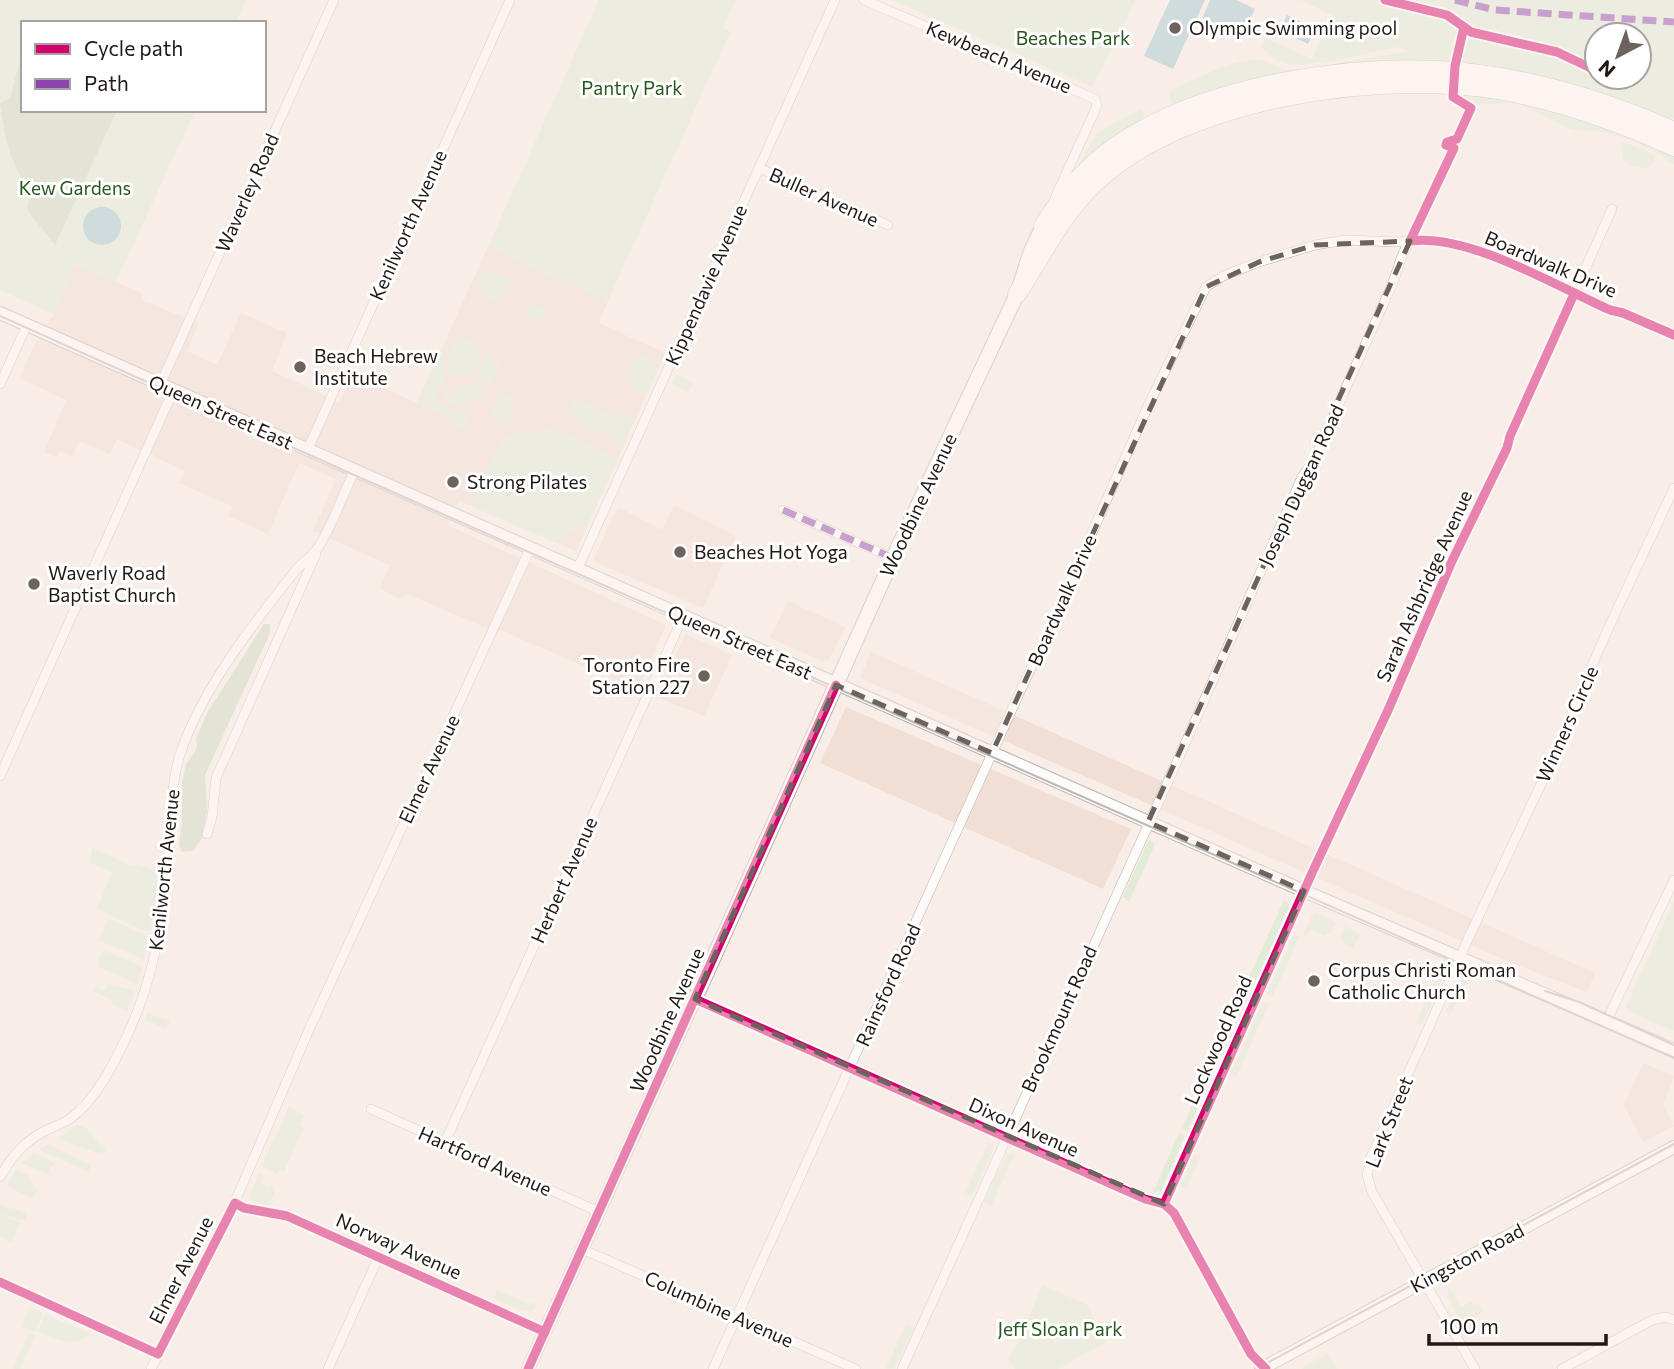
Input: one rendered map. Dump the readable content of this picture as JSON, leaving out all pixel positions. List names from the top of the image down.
{
  "streets": {
    "highway": ["Woodbine Avenue"],
    "main road": ["Queen Street East", "Kingston Road"],
    "street": [
      "Kewbeach Avenue",
      "Waverley Road",
      "Buller Avenue",
      "Kenilworth Avenue",
      "Boardwalk Drive",
      "Kippendavie Avenue",
      "Joseph Duggan Road",
      "Sarah Ashbridge Avenue",
      "Winners Circle",
      "Elmer Avenue",
      "Herbert Avenue",
      "Rainsford Road",
      "Brookmount Road",
      "Lockwood Road",
      "Lark Street",
      "Dixon Avenue",
      "Hartford Avenue",
      "Norway Avenue",
      "Columbine Avenue"
    ]
  },
  "crossings": [
    ["Kewbeach Avenue", "Woodbine Avenue"],
    ["Waverley Road", "Queen Street East"],
    ["Buller Avenue", "Kippendavie Avenue"],
    ["Kenilworth Avenue", "Queen Street East"],
    ["Boardwalk Drive", "Queen Street East"],
    ["Boardwalk Drive", "Joseph Duggan Road"],
    ["Boardwalk Drive", "Sarah Ashbridge Avenue"],
    ["Boardwalk Drive", "Rainsford Road"],
    ["Kippendavie Avenue", "Queen Street East"],
    ["Queen Street East", "Joseph Duggan Road"],
    ["Queen Street East", "Woodbine Avenue"],
    ["Queen Street East", "Sarah Ashbridge Avenue"],
    ["Queen Street East", "Winners Circle"],
    ["Queen Street East", "Elmer Avenue"],
    ["Queen Street East", "Herbert Avenue"],
    ["Queen Street East", "Rainsford Road"],
    ["Queen Street East", "Brookmount Road"],
    ["Queen Street East", "Lockwood Road"],
    ["Queen Street East", "Lark Street"],
    ["Joseph Duggan Road", "Brookmount Road"],
    ["Woodbine Avenue", "Dixon Avenue"],
    ["Woodbine Avenue", "Hartford Avenue"],
    ["Woodbine Avenue", "Norway Avenue"],
    ["Woodbine Avenue", "Columbine Avenue"],
    ["Sarah Ashbridge Avenue", "Lockwood Road"],
    ["Winners Circle", "Lark Street"],
    ["Elmer Avenue", "Norway Avenue"],
    ["Herbert Avenue", "Hartford Avenue"],
    ["Rainsford Road", "Dixon Avenue"],
    ["Rainsford Road", "Columbine Avenue"],
    ["Brookmount Road", "Dixon Avenue"],
    ["Lockwood Road", "Dixon Avenue"],
    ["Lark Street", "Kingston Road"]
  ],
  "parks": [
    "Beaches Park",
    "Pantry Park",
    "Kew Gardens",
    "Jeff Sloan Park"
  ],
  "places": [
    "Olympic Swimming pool",
    "Beach Hebrew Institute",
    "Strong Pilates",
    "Beaches Hot Yoga",
    "Waverly Road Baptist Church",
    "Toronto Fire Station 227",
    "Corpus Christi Roman Catholic Church"
  ],
  "legend": ["Cycle path", "Path"],
  "scale_bar": "100 m",
  "north": "bottom left"
}
